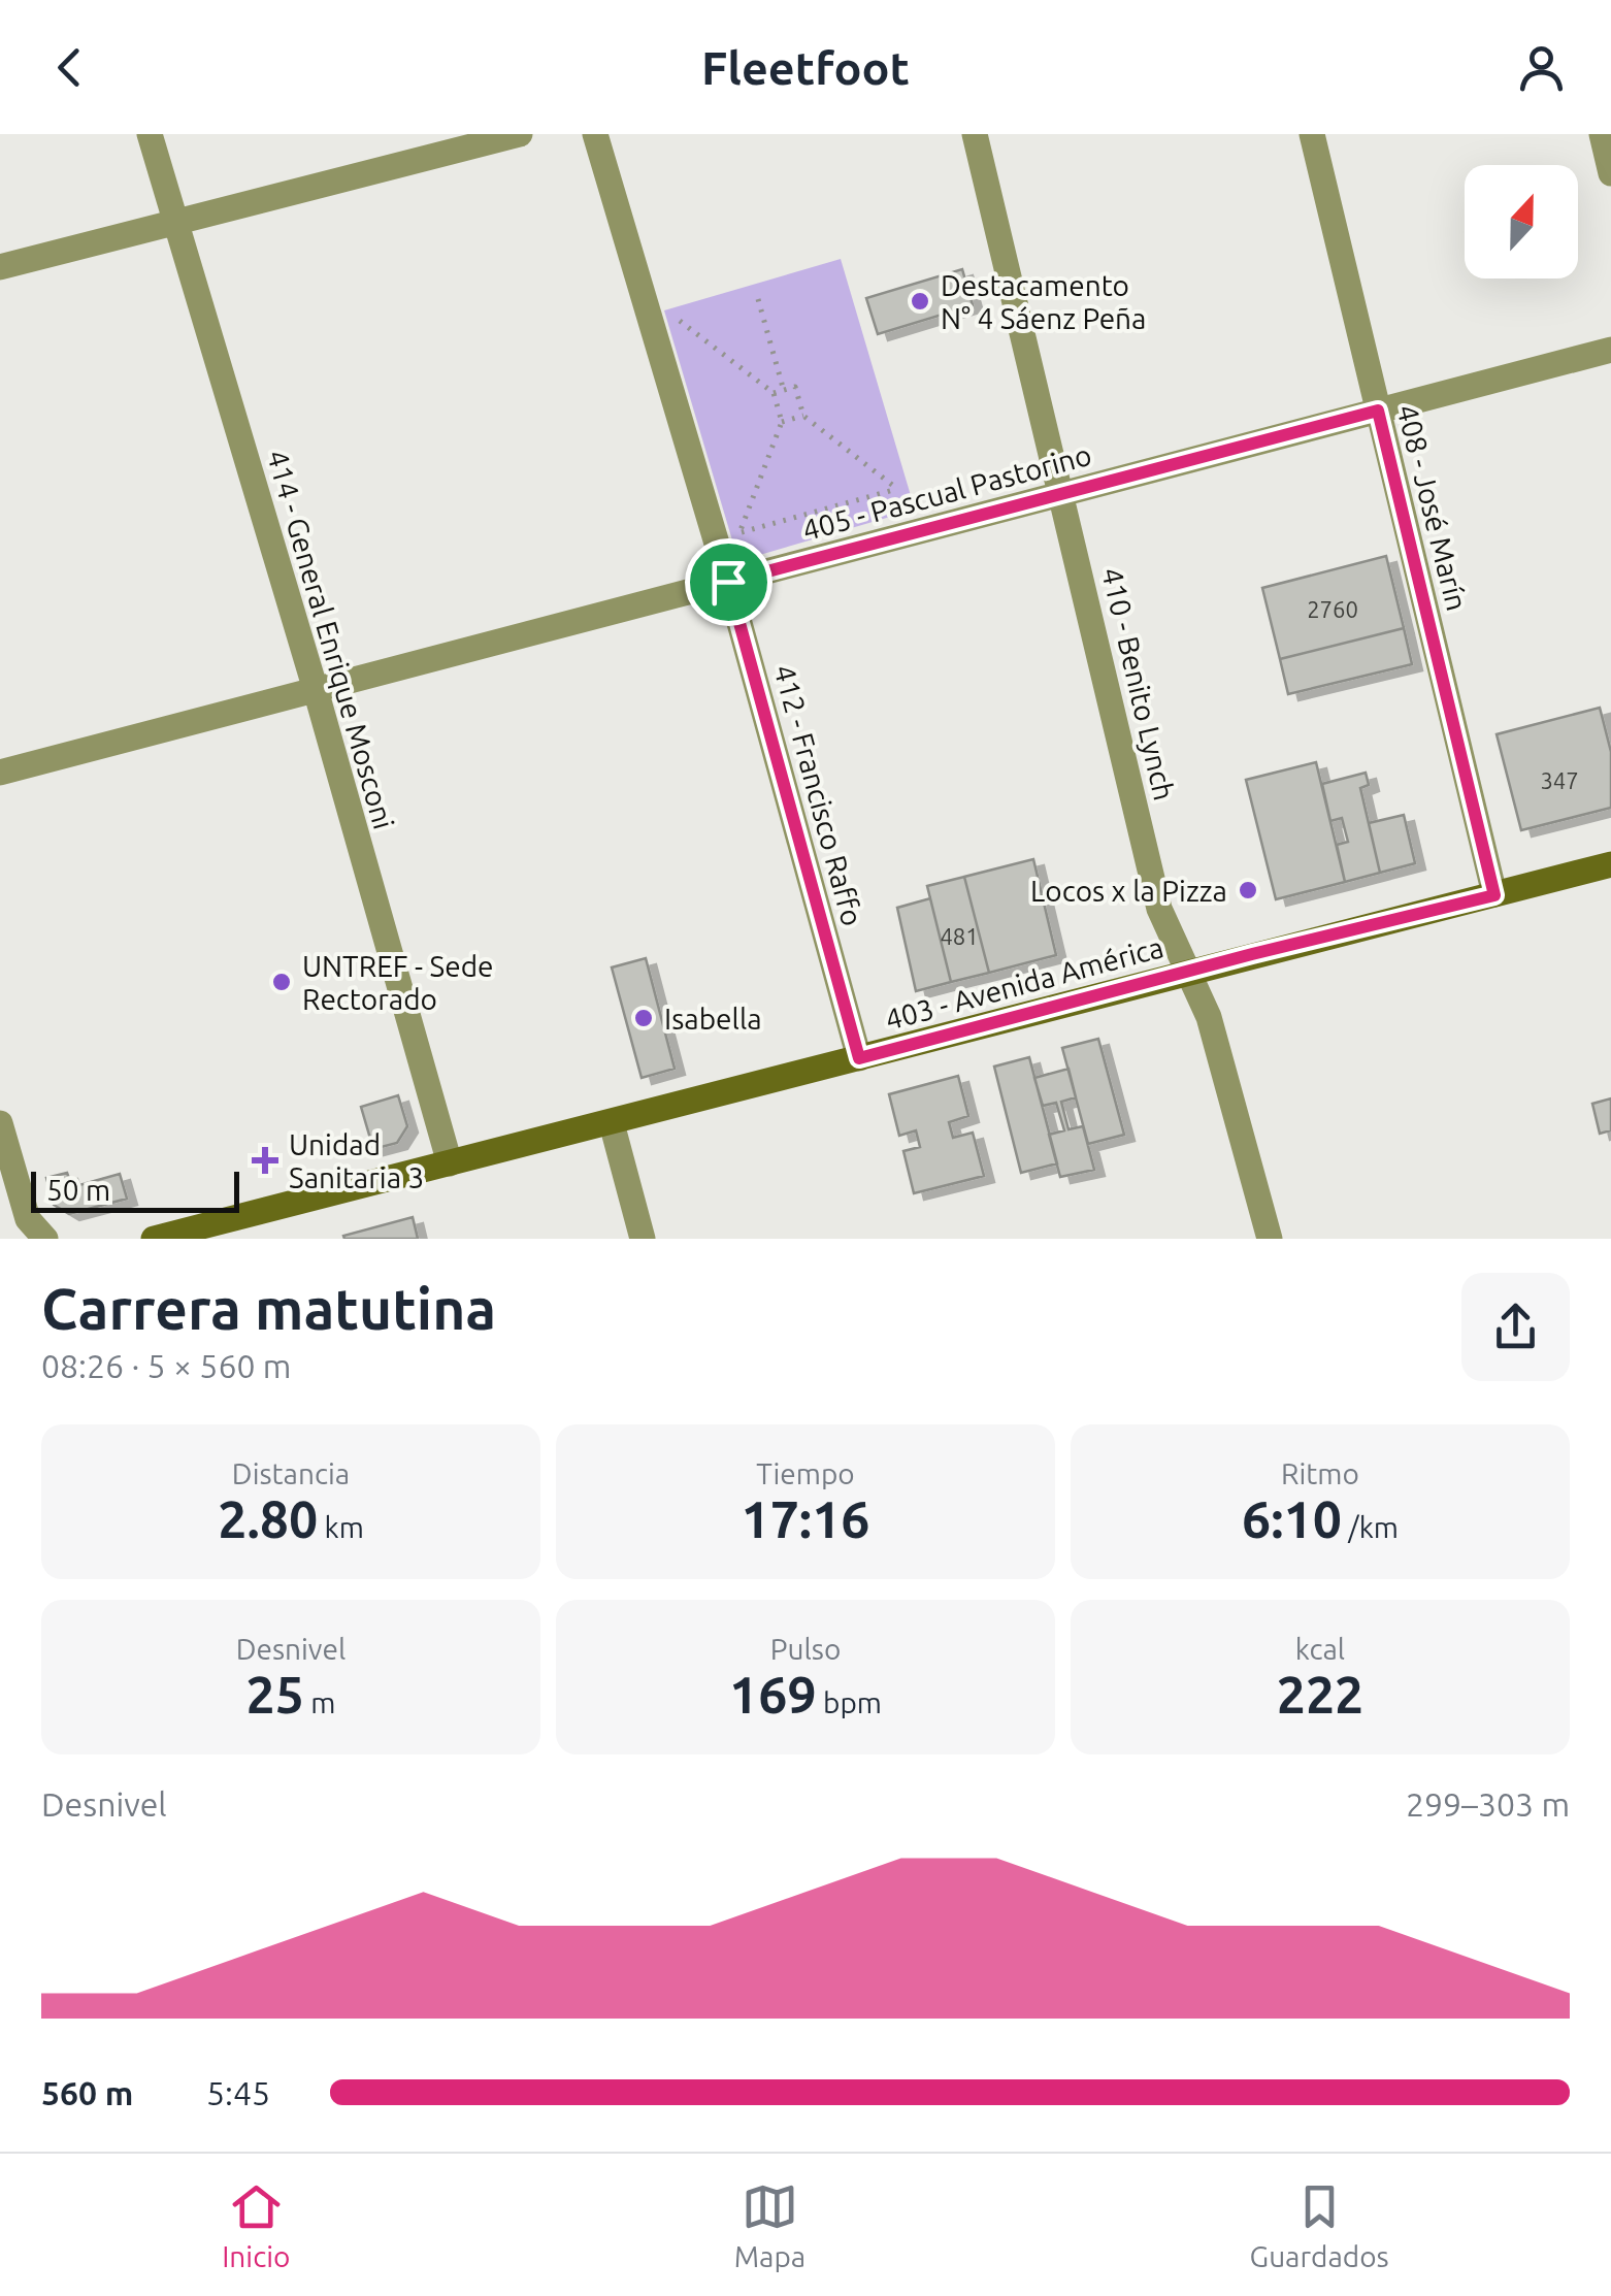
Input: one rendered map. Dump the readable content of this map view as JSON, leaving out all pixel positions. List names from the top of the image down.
{
  "streets": {
    "main road": ["403 - Avenida América"],
    "street": [
      "405 - Pascual Pastorino",
      "408 - José Marín",
      "414 - General Enrique Mosconi",
      "410 - Benito Lynch",
      "412 - Francisco Raffo"
    ]
  },
  "crossings": [
    ["405 - Pascual Pastorino", "408 - José Marín"],
    ["405 - Pascual Pastorino", "414 - General Enrique Mosconi"],
    ["405 - Pascual Pastorino", "410 - Benito Lynch"],
    ["405 - Pascual Pastorino", "412 - Francisco Raffo"],
    ["408 - José Marín", "403 - Avenida América"],
    ["414 - General Enrique Mosconi", "403 - Avenida América"],
    ["410 - Benito Lynch", "403 - Avenida América"],
    ["412 - Francisco Raffo", "403 - Avenida América"]
  ],
  "places": {
    "other": [
      "Destacamento N° 4 Sáenz Peña",
      "Locos x la Pizza",
      "UNTREF - Sede Rectorado",
      "Isabella"
    ],
    "health": ["Unidad Sanitaria 3"]
  },
  "house_numbers": ["2760", "347", "481"],
  "scale_bar": "50 m",
  "north": "top",
  "page": {
    "header": "Fleetfoot",
    "scale": "50 m",
    "heading": ["Carrera matutina", "08:26 · 5 × 560 m"],
    "stats": [
      ["Distancia", "2.80 km"],
      ["Tiempo", "17:16"],
      ["Ritmo", "6:10 /km"],
      ["Desnivel", "25 m"],
      ["Pulso", "169 bpm"],
      ["kcal", "222"]
    ],
    "chart": ["Desnivel", "299–303 m"],
    "list": [
      {
        "name": "560 m",
        "note": "5:45"
      }
    ],
    "tabs": ["Inicio", "Mapa", "Guardados"]
  }
}
